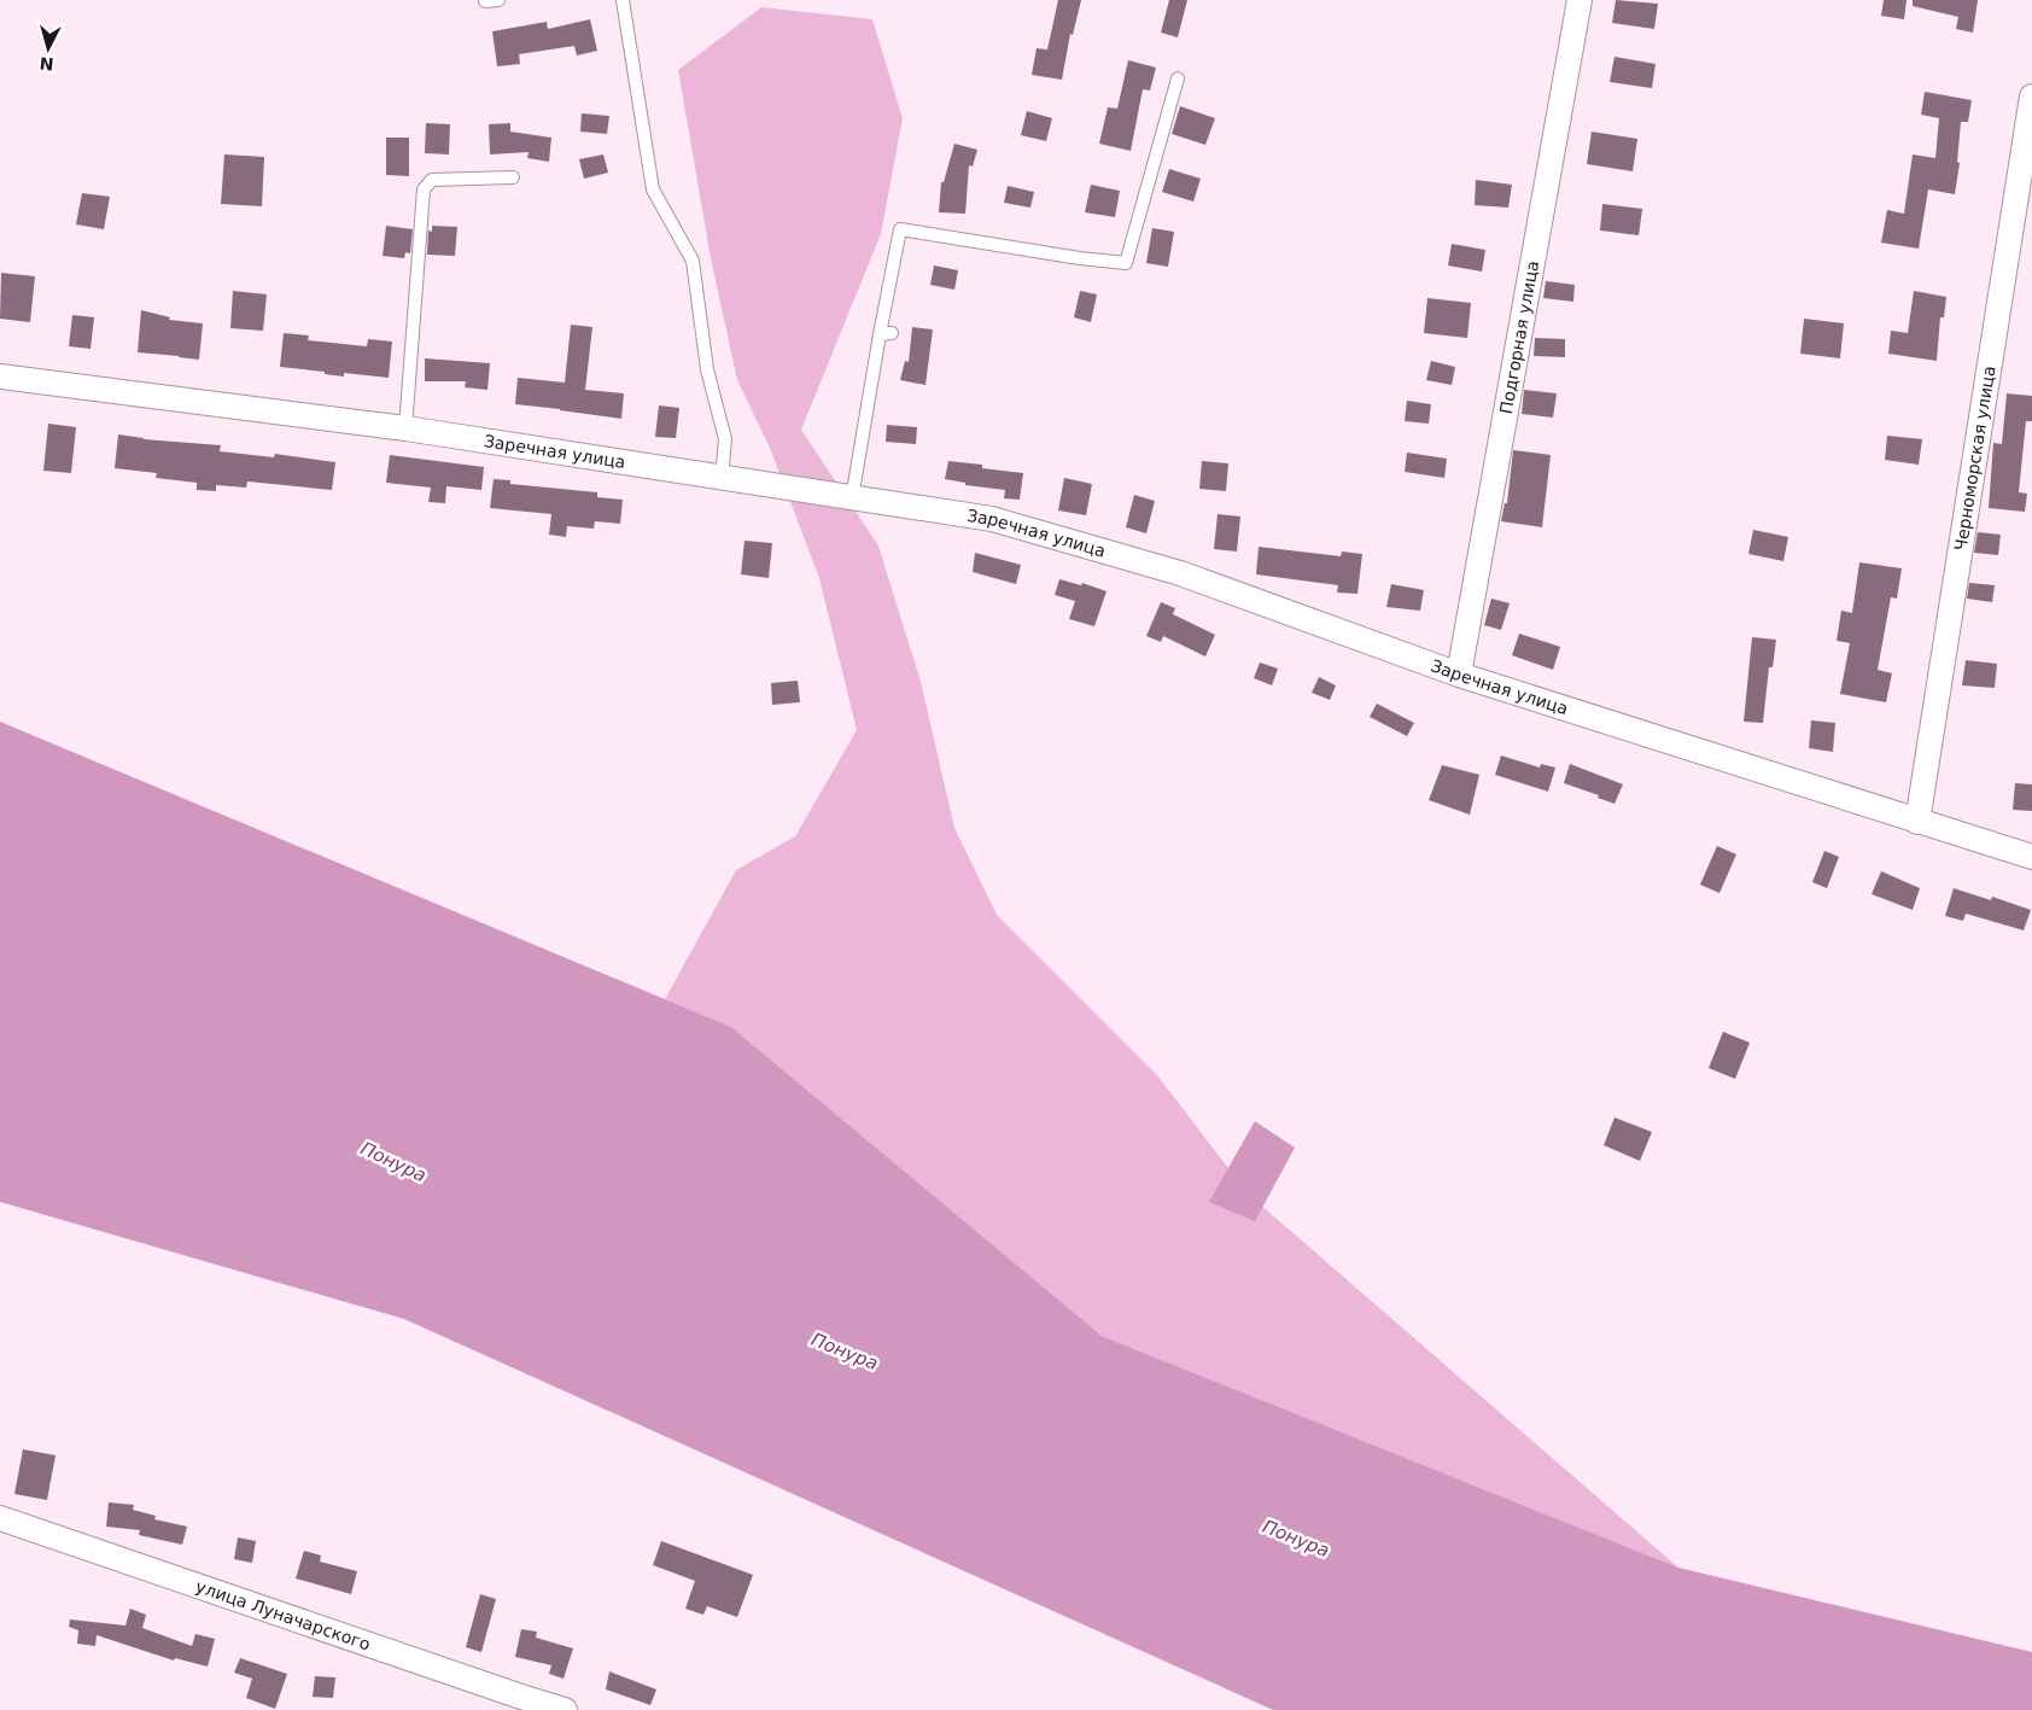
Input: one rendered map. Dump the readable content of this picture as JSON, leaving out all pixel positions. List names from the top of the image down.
{
  "streets": {
    "street": [
      "Подгорная улица",
      "Заречная улица",
      "Черноморская улица",
      "улица Луначарского"
    ]
  },
  "crossings": [
    ["Подгорная улица", "Заречная улица"],
    ["Заречная улица", "Черноморская улица"]
  ],
  "water": ["Понура"],
  "north": "bottom"
}
